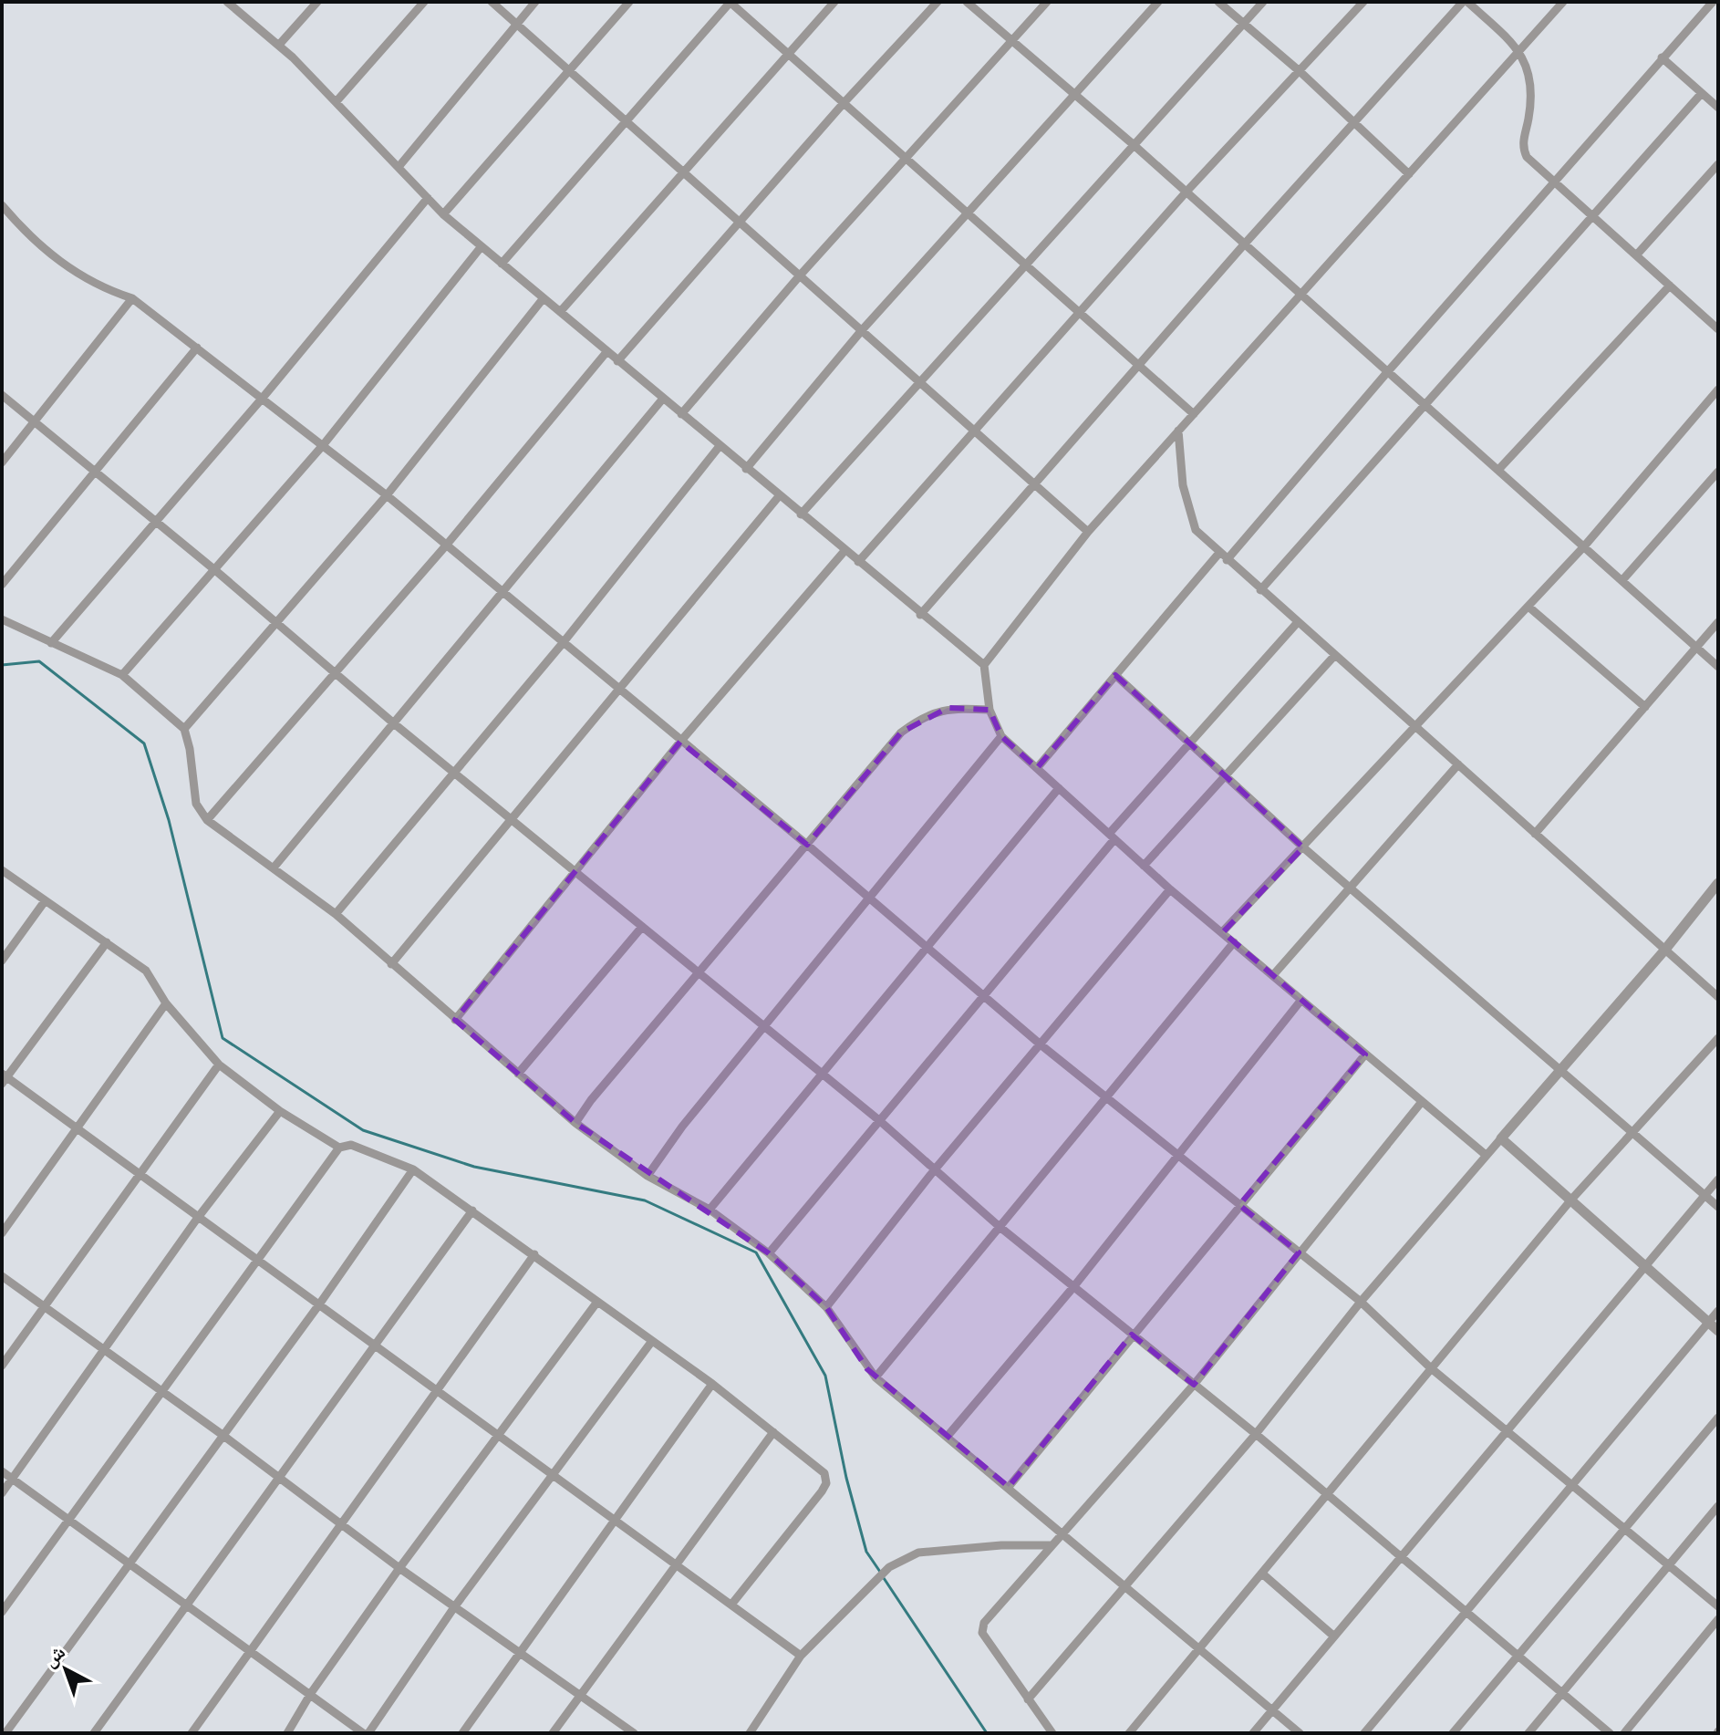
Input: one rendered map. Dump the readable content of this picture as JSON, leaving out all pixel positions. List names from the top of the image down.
{
  "north": "top left"
}
